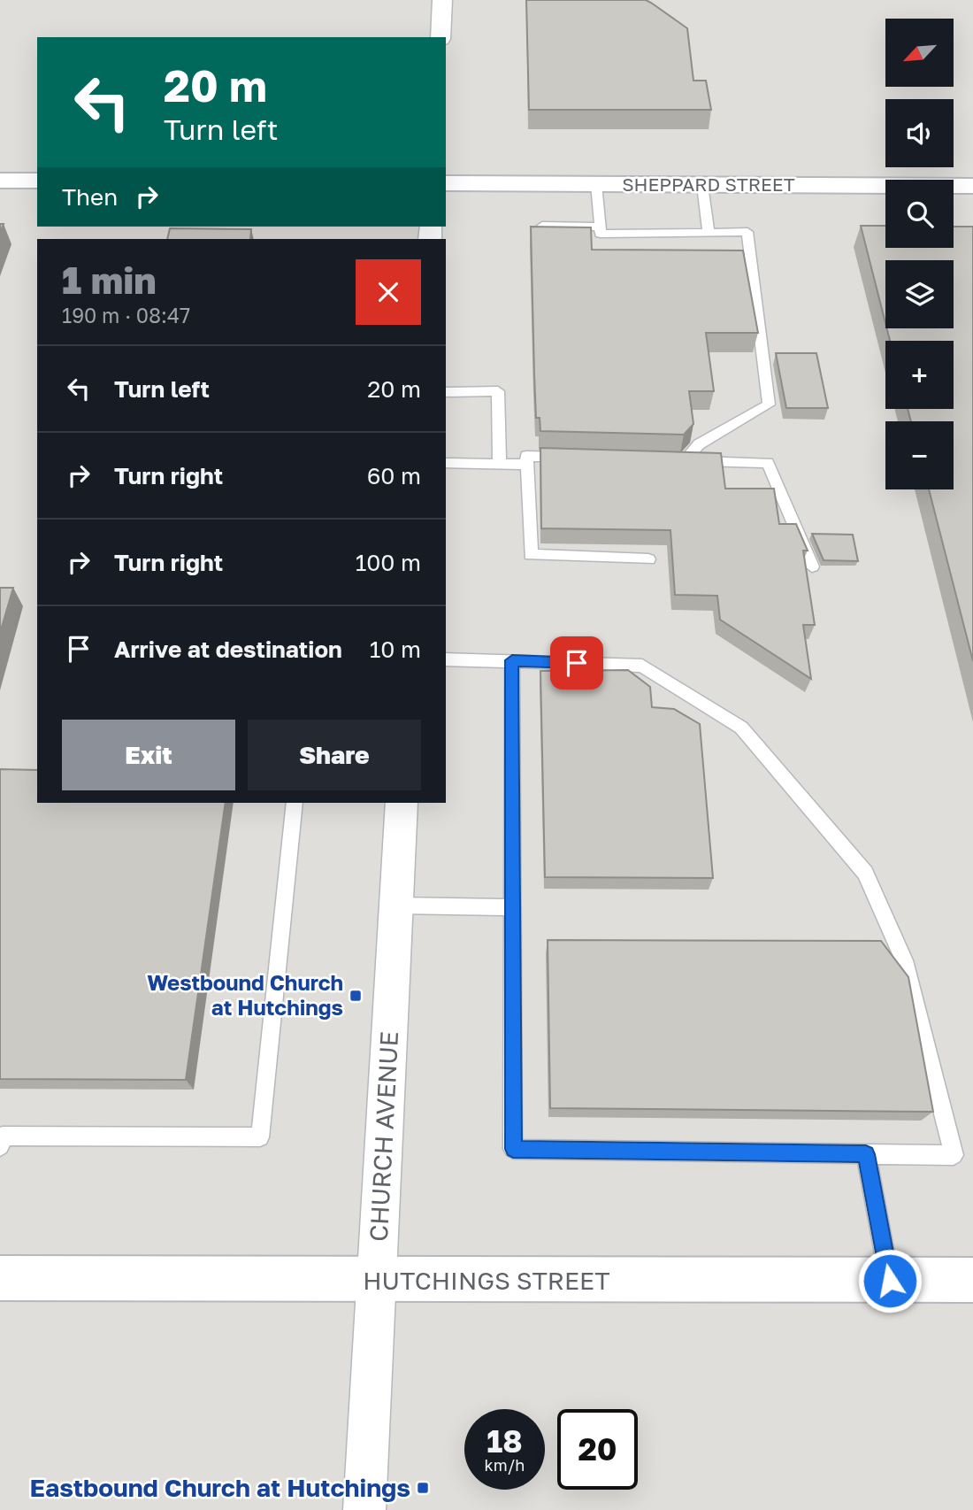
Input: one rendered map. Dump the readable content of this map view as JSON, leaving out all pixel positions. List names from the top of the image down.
{
  "streets": {
    "street": ["SHEPPARD STREET", "CHURCH AVENUE", "HUTCHINGS STREET"]
  },
  "crossings": [
    ["CHURCH AVENUE", "HUTCHINGS STREET"]
  ],
  "places": {
    "transit": ["Westbound Church at Hutchings", "Eastbound Church at Hutchings"]
  },
  "north": "bottom left",
  "page": {
    "map_buttons": ["+", "−"],
    "turn": ["20 m", "Turn left"],
    "then": "Then",
    "heading": ["1 min", "190 m · 08:47"],
    "list": [
      {
        "name": "Turn left",
        "value": "20 m"
      },
      {
        "name": "Turn right",
        "value": "60 m"
      },
      {
        "name": "Turn right",
        "value": "100 m"
      },
      {
        "name": "Arrive at destination",
        "value": "10 m"
      }
    ],
    "buttons": ["Exit", "Share"],
    "speed": "18 km/h",
    "limit": "20"
  }
}
